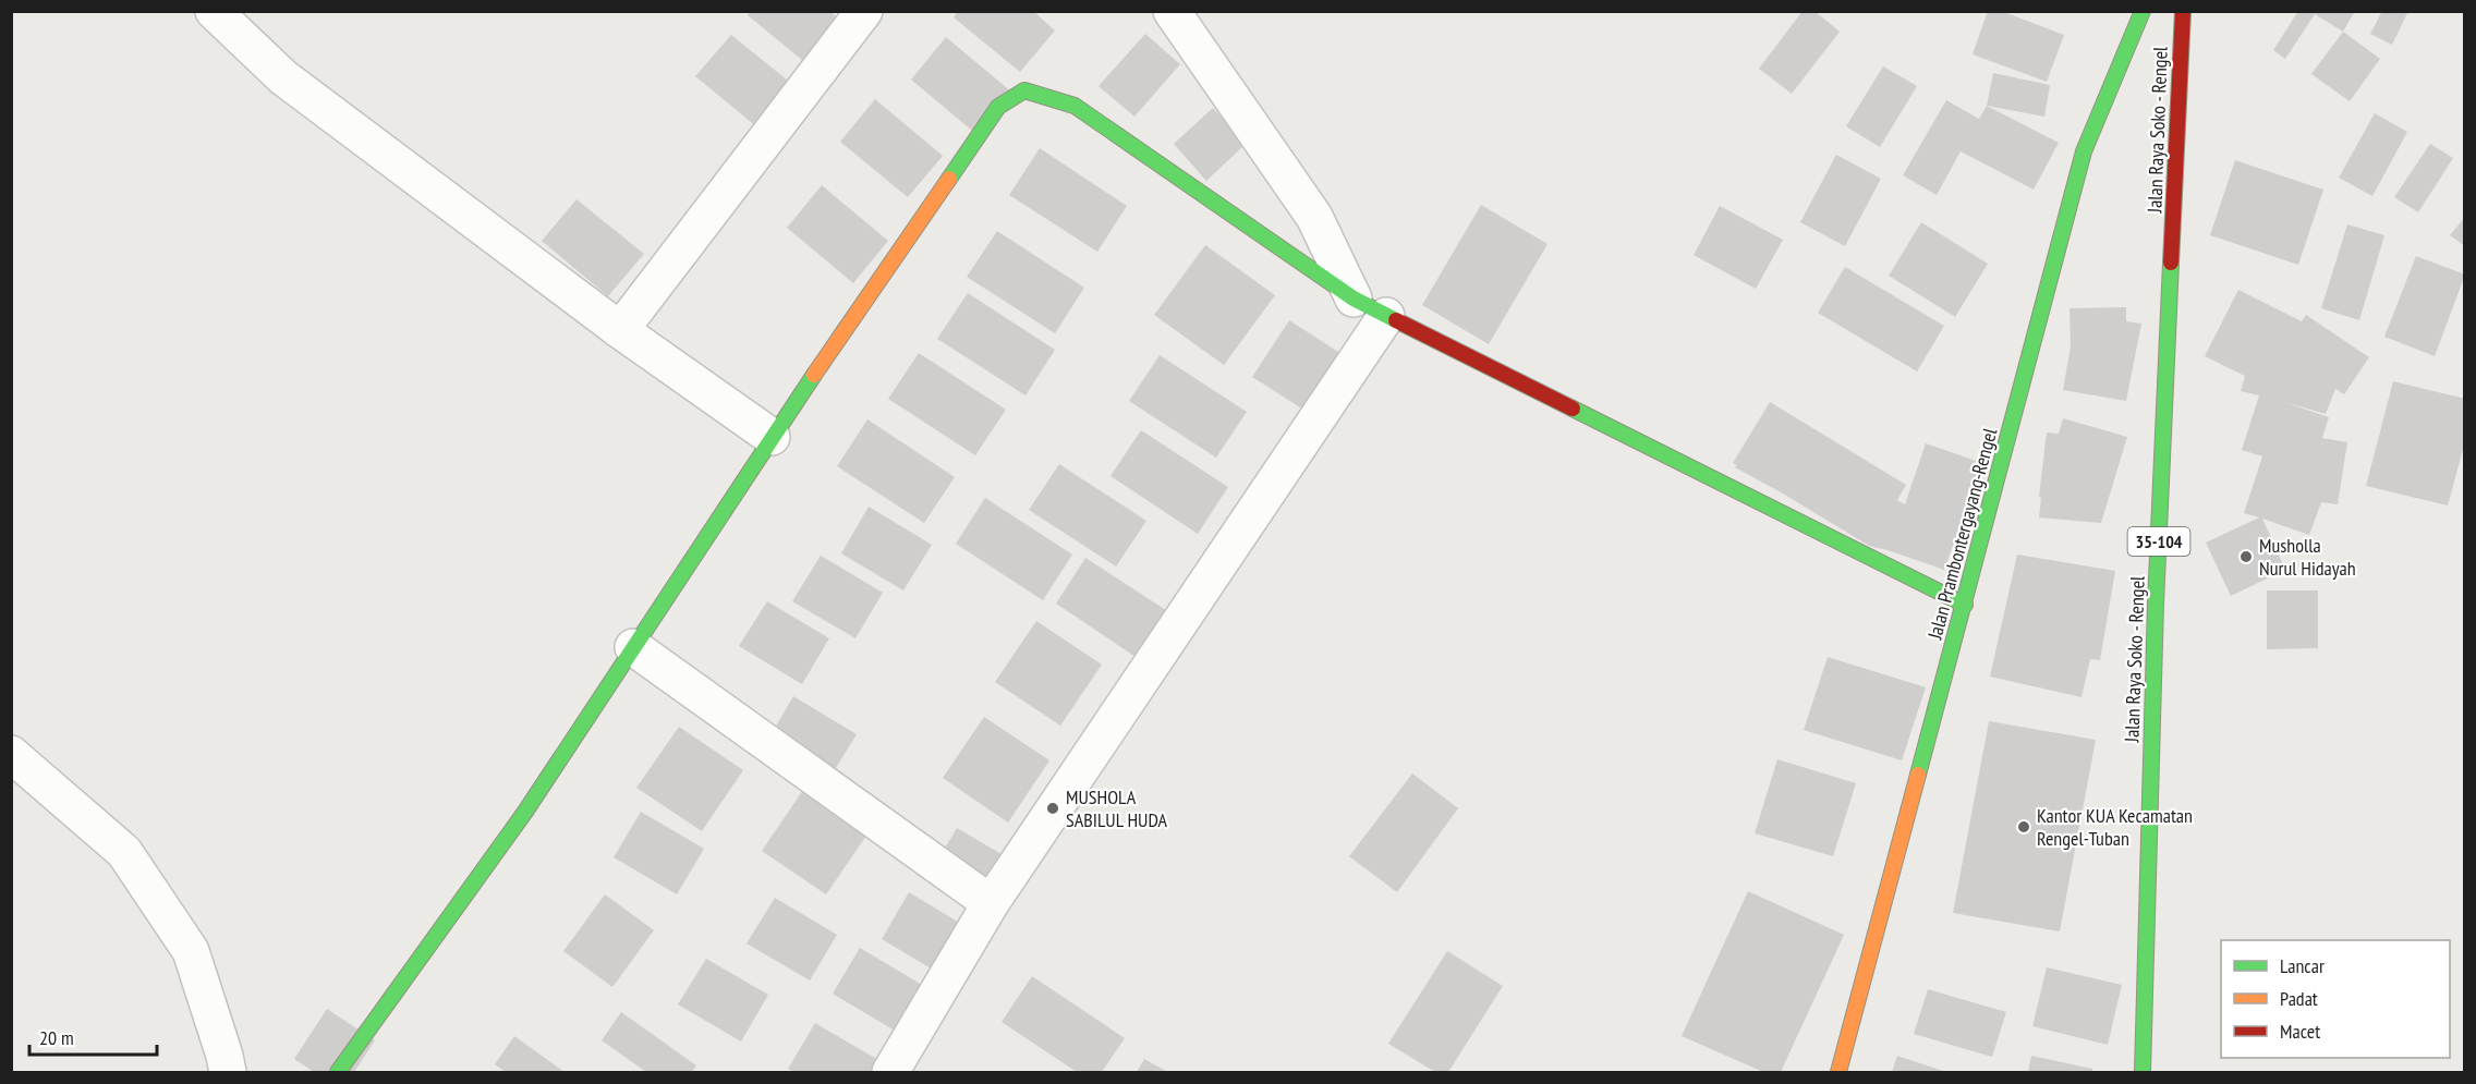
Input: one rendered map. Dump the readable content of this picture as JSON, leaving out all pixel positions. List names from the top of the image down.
{
  "streets": {
    "street": ["Jalan Raya Soko - Rengel", "Jalan Prambontergayang-Rengel", "35-104"]
  },
  "places": ["Musholla Nurul Hidayah", "MUSHOLA SABILUL HUDA", "Kantor KUA Kecamatan Rengel-Tuban"],
  "legend": ["Lancar", "Padat", "Macet"],
  "scale_bar": "20 m"
}
